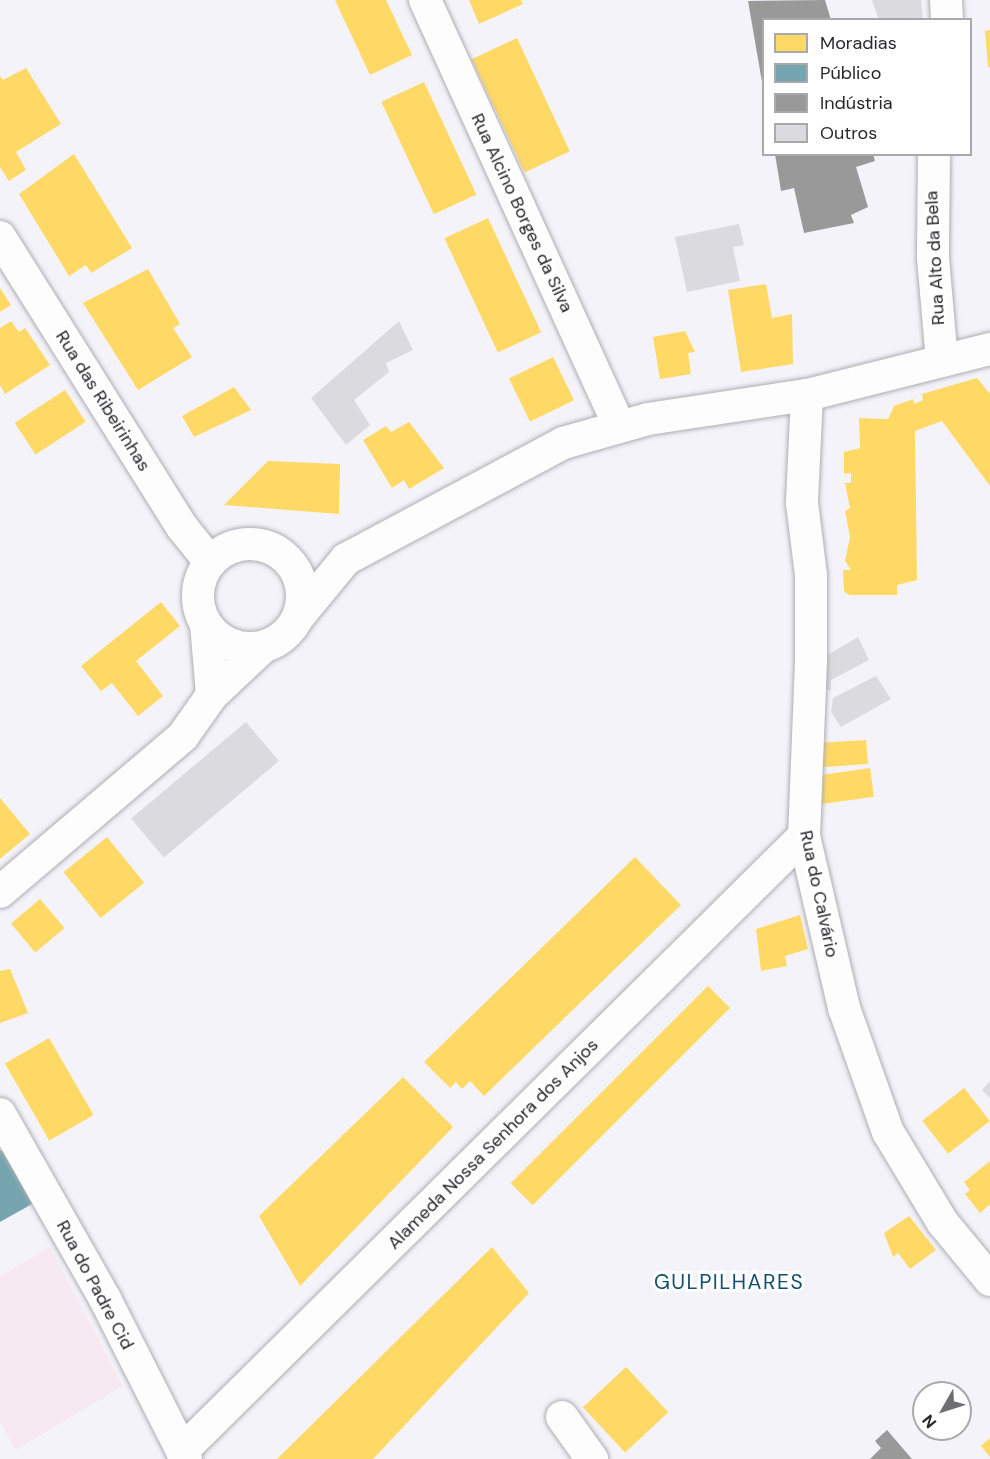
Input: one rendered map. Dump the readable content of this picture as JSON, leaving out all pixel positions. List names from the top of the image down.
{
  "streets": {
    "street": [
      "Rua Alcino Borges da Silva",
      "Rua Alto da Bela",
      "Rua das Ribeirinhas",
      "Rua do Calvário",
      "Alameda Nossa Senhora dos Anjos",
      "Rua do Padre Cid"
    ]
  },
  "crossings": [
    ["Rua do Calvário", "Alameda Nossa Senhora dos Anjos"],
    ["Alameda Nossa Senhora dos Anjos", "Rua do Padre Cid"]
  ],
  "districts": ["GULPILHARES"],
  "legend": [
    "Moradias",
    "Público",
    "Indústria",
    "Outros"
  ],
  "north": "bottom left"
}
